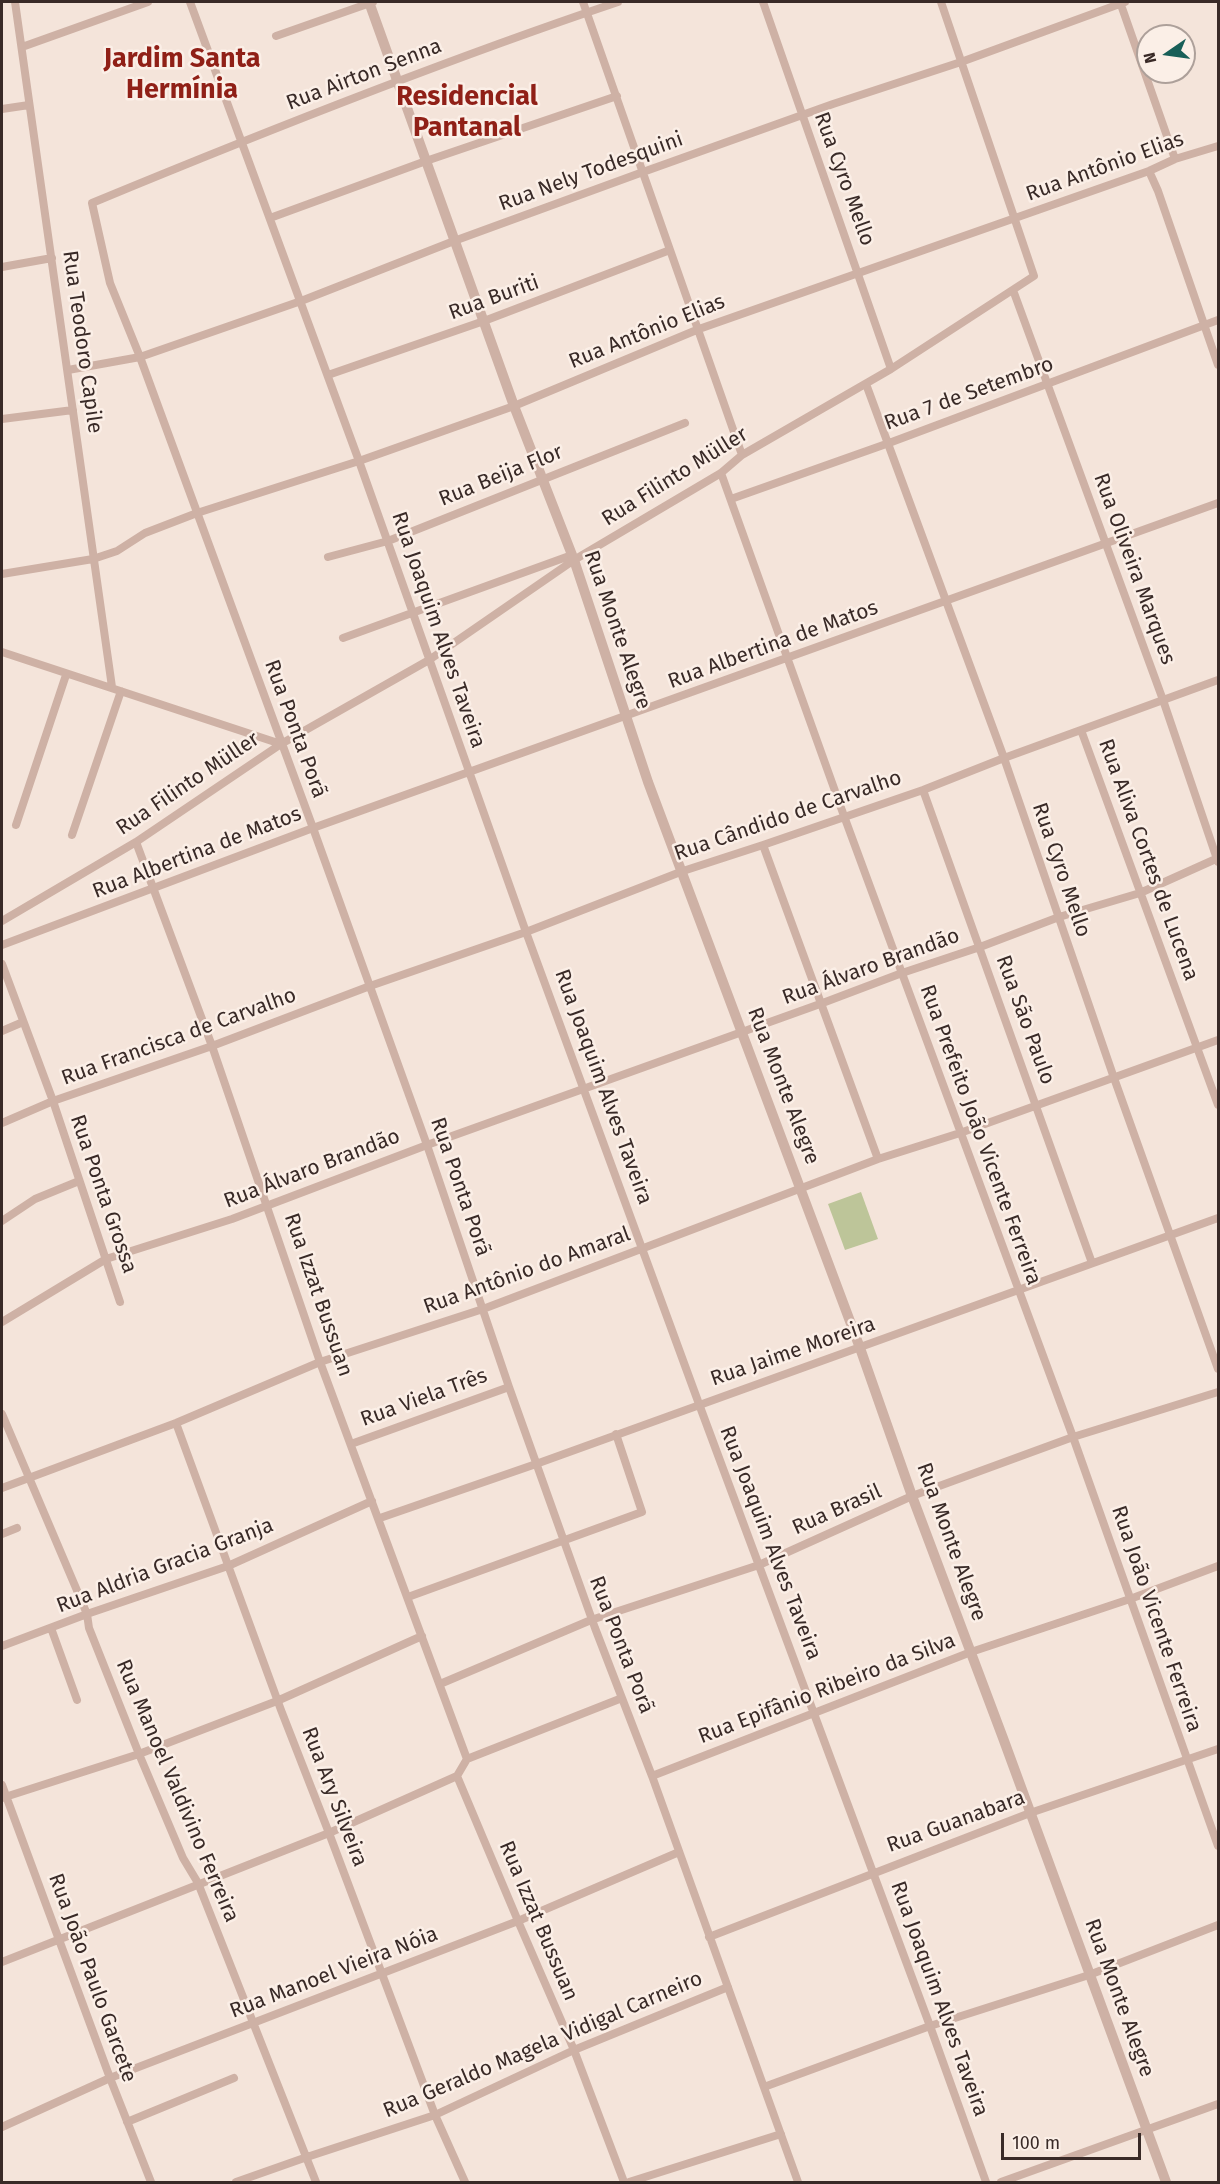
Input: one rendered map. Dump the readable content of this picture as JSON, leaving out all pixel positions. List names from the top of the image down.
{
  "streets": {
    "street": [
      "Rua Airton Senna",
      "Rua Antônio Elias",
      "Rua Nely Todesquini",
      "Rua Cyro Mello",
      "Rua Buriti",
      "Rua Teodoro Capile",
      "Rua 7 de Setembro",
      "Rua Beija Flor",
      "Rua Filinto Müller",
      "Rua Oliveira Marques",
      "Rua Joaquim Alves Taveira",
      "Rua Monte Alegre",
      "Rua Albertina de Matos",
      "Rua Ponta Porã",
      "Rua Cândido de Carvalho",
      "Rua Aliva Cortes de Lucena",
      "Rua Álvaro Brandão",
      "Rua São Paulo",
      "Rua Francisca de Carvalho",
      "Rua Prefeito João Vicente Ferreira",
      "Rua Ponta Grossa",
      "Rua Antônio do Amaral",
      "Rua Izzat Bussuan",
      "Rua Jaime Moreira",
      "Rua Viela Três",
      "Rua Brasil",
      "Rua Aldria Gracia Granja",
      "Rua João Vicente Ferreira",
      "Rua Epifânio Ribeiro da Silva",
      "Rua Manoel Valdivino Ferreira",
      "Rua Ary Silveira",
      "Rua Guanabara",
      "Rua Manoel Vieira Nóia",
      "Rua João Paulo Garcete",
      "Rua Geraldo Magela Vidigal Carneiro"
    ]
  },
  "crossings": [
    ["Rua Airton Senna", "Rua Joaquim Alves Taveira"],
    ["Rua Airton Senna", "Rua Monte Alegre"],
    ["Rua Airton Senna", "Rua Ponta Porã"],
    ["Rua Antônio Elias", "Rua Cyro Mello"],
    ["Rua Antônio Elias", "Rua Teodoro Capile"],
    ["Rua Antônio Elias", "Rua Filinto Müller"],
    ["Rua Antônio Elias", "Rua Joaquim Alves Taveira"],
    ["Rua Antônio Elias", "Rua Monte Alegre"],
    ["Rua Antônio Elias", "Rua Ponta Porã"],
    ["Rua Nely Todesquini", "Rua Cyro Mello"],
    ["Rua Nely Todesquini", "Rua Teodoro Capile"],
    ["Rua Nely Todesquini", "Rua Joaquim Alves Taveira"],
    ["Rua Nely Todesquini", "Rua Monte Alegre"],
    ["Rua Nely Todesquini", "Rua Ponta Porã"],
    ["Rua Cyro Mello", "Rua 7 de Setembro"],
    ["Rua Cyro Mello", "Rua Filinto Müller"],
    ["Rua Cyro Mello", "Rua Albertina de Matos"],
    ["Rua Cyro Mello", "Rua Cândido de Carvalho"],
    ["Rua Cyro Mello", "Rua Álvaro Brandão"],
    ["Rua Cyro Mello", "Rua Antônio do Amaral"],
    ["Rua Cyro Mello", "Rua Jaime Moreira"],
    ["Rua Buriti", "Rua Joaquim Alves Taveira"],
    ["Rua Buriti", "Rua Monte Alegre"],
    ["Rua 7 de Setembro", "Rua Oliveira Marques"],
    ["Rua 7 de Setembro", "Rua Prefeito João Vicente Ferreira"],
    ["Rua Beija Flor", "Rua Joaquim Alves Taveira"],
    ["Rua Beija Flor", "Rua Monte Alegre"],
    ["Rua Filinto Müller", "Rua Oliveira Marques"],
    ["Rua Filinto Müller", "Rua Joaquim Alves Taveira"],
    ["Rua Filinto Müller", "Rua Monte Alegre"],
    ["Rua Filinto Müller", "Rua Ponta Porã"],
    ["Rua Filinto Müller", "Rua Prefeito João Vicente Ferreira"],
    ["Rua Filinto Müller", "Rua Izzat Bussuan"],
    ["Rua Oliveira Marques", "Rua Albertina de Matos"],
    ["Rua Oliveira Marques", "Rua Cândido de Carvalho"],
    ["Rua Oliveira Marques", "Rua Álvaro Brandão"],
    ["Rua Joaquim Alves Taveira", "Rua Albertina de Matos"],
    ["Rua Joaquim Alves Taveira", "Rua Cândido de Carvalho"],
    ["Rua Joaquim Alves Taveira", "Rua Álvaro Brandão"],
    ["Rua Joaquim Alves Taveira", "Rua Antônio do Amaral"],
    ["Rua Joaquim Alves Taveira", "Rua Jaime Moreira"],
    ["Rua Joaquim Alves Taveira", "Rua Brasil"],
    ["Rua Joaquim Alves Taveira", "Rua Epifânio Ribeiro da Silva"],
    ["Rua Joaquim Alves Taveira", "Rua Guanabara"],
    ["Rua Monte Alegre", "Rua Albertina de Matos"],
    ["Rua Monte Alegre", "Rua Cândido de Carvalho"],
    ["Rua Monte Alegre", "Rua Álvaro Brandão"],
    ["Rua Monte Alegre", "Rua Antônio do Amaral"],
    ["Rua Monte Alegre", "Rua Jaime Moreira"],
    ["Rua Monte Alegre", "Rua Brasil"],
    ["Rua Monte Alegre", "Rua Epifânio Ribeiro da Silva"],
    ["Rua Monte Alegre", "Rua Guanabara"],
    ["Rua Albertina de Matos", "Rua Ponta Porã"],
    ["Rua Albertina de Matos", "Rua Prefeito João Vicente Ferreira"],
    ["Rua Albertina de Matos", "Rua Izzat Bussuan"],
    ["Rua Ponta Porã", "Rua Cândido de Carvalho"],
    ["Rua Ponta Porã", "Rua Álvaro Brandão"],
    ["Rua Ponta Porã", "Rua Francisca de Carvalho"],
    ["Rua Ponta Porã", "Rua Antônio do Amaral"],
    ["Rua Ponta Porã", "Rua Jaime Moreira"],
    ["Rua Ponta Porã", "Rua Viela Três"],
    ["Rua Ponta Porã", "Rua Brasil"],
    ["Rua Ponta Porã", "Rua Epifânio Ribeiro da Silva"],
    ["Rua Ponta Porã", "Rua Guanabara"],
    ["Rua Ponta Porã", "Rua Manoel Vieira Nóia"],
    ["Rua Ponta Porã", "Rua Geraldo Magela Vidigal Carneiro"],
    ["Rua Cândido de Carvalho", "Rua Aliva Cortes de Lucena"],
    ["Rua Cândido de Carvalho", "Rua São Paulo"],
    ["Rua Cândido de Carvalho", "Rua Francisca de Carvalho"],
    ["Rua Cândido de Carvalho", "Rua Prefeito João Vicente Ferreira"],
    ["Rua Aliva Cortes de Lucena", "Rua Álvaro Brandão"],
    ["Rua Aliva Cortes de Lucena", "Rua Antônio do Amaral"],
    ["Rua Álvaro Brandão", "Rua São Paulo"],
    ["Rua Álvaro Brandão", "Rua Prefeito João Vicente Ferreira"],
    ["Rua Álvaro Brandão", "Rua Ponta Grossa"],
    ["Rua Álvaro Brandão", "Rua Izzat Bussuan"],
    ["Rua São Paulo", "Rua Antônio do Amaral"],
    ["Rua São Paulo", "Rua Jaime Moreira"],
    ["Rua Francisca de Carvalho", "Rua Ponta Grossa"],
    ["Rua Francisca de Carvalho", "Rua Izzat Bussuan"],
    ["Rua Prefeito João Vicente Ferreira", "Rua Antônio do Amaral"],
    ["Rua Prefeito João Vicente Ferreira", "Rua Jaime Moreira"],
    ["Rua Prefeito João Vicente Ferreira", "Rua Brasil"],
    ["Rua Prefeito João Vicente Ferreira", "Rua João Vicente Ferreira"],
    ["Rua Antônio do Amaral", "Rua Izzat Bussuan"],
    ["Rua Antônio do Amaral", "Rua Manoel Valdivino Ferreira"],
    ["Rua Antônio do Amaral", "Rua Ary Silveira"],
    ["Rua Izzat Bussuan", "Rua Jaime Moreira"],
    ["Rua Izzat Bussuan", "Rua Viela Três"],
    ["Rua Izzat Bussuan", "Rua Brasil"],
    ["Rua Izzat Bussuan", "Rua Aldria Gracia Granja"],
    ["Rua Izzat Bussuan", "Rua Manoel Vieira Nóia"],
    ["Rua Izzat Bussuan", "Rua Geraldo Magela Vidigal Carneiro"],
    ["Rua Brasil", "Rua João Vicente Ferreira"],
    ["Rua Aldria Gracia Granja", "Rua Manoel Valdivino Ferreira"],
    ["Rua Aldria Gracia Granja", "Rua Ary Silveira"],
    ["Rua João Vicente Ferreira", "Rua Epifânio Ribeiro da Silva"],
    ["Rua João Vicente Ferreira", "Rua Guanabara"],
    ["Rua Manoel Valdivino Ferreira", "Rua Manoel Vieira Nóia"],
    ["Rua Manoel Valdivino Ferreira", "Rua Geraldo Magela Vidigal Carneiro"],
    ["Rua Ary Silveira", "Rua Manoel Vieira Nóia"],
    ["Rua Ary Silveira", "Rua Geraldo Magela Vidigal Carneiro"],
    ["Rua Manoel Vieira Nóia", "Rua João Paulo Garcete"]
  ],
  "districts": ["Jardim Santa Hermínia", "Residencial Pantanal"],
  "scale_bar": "100 m",
  "north": "left"
}
